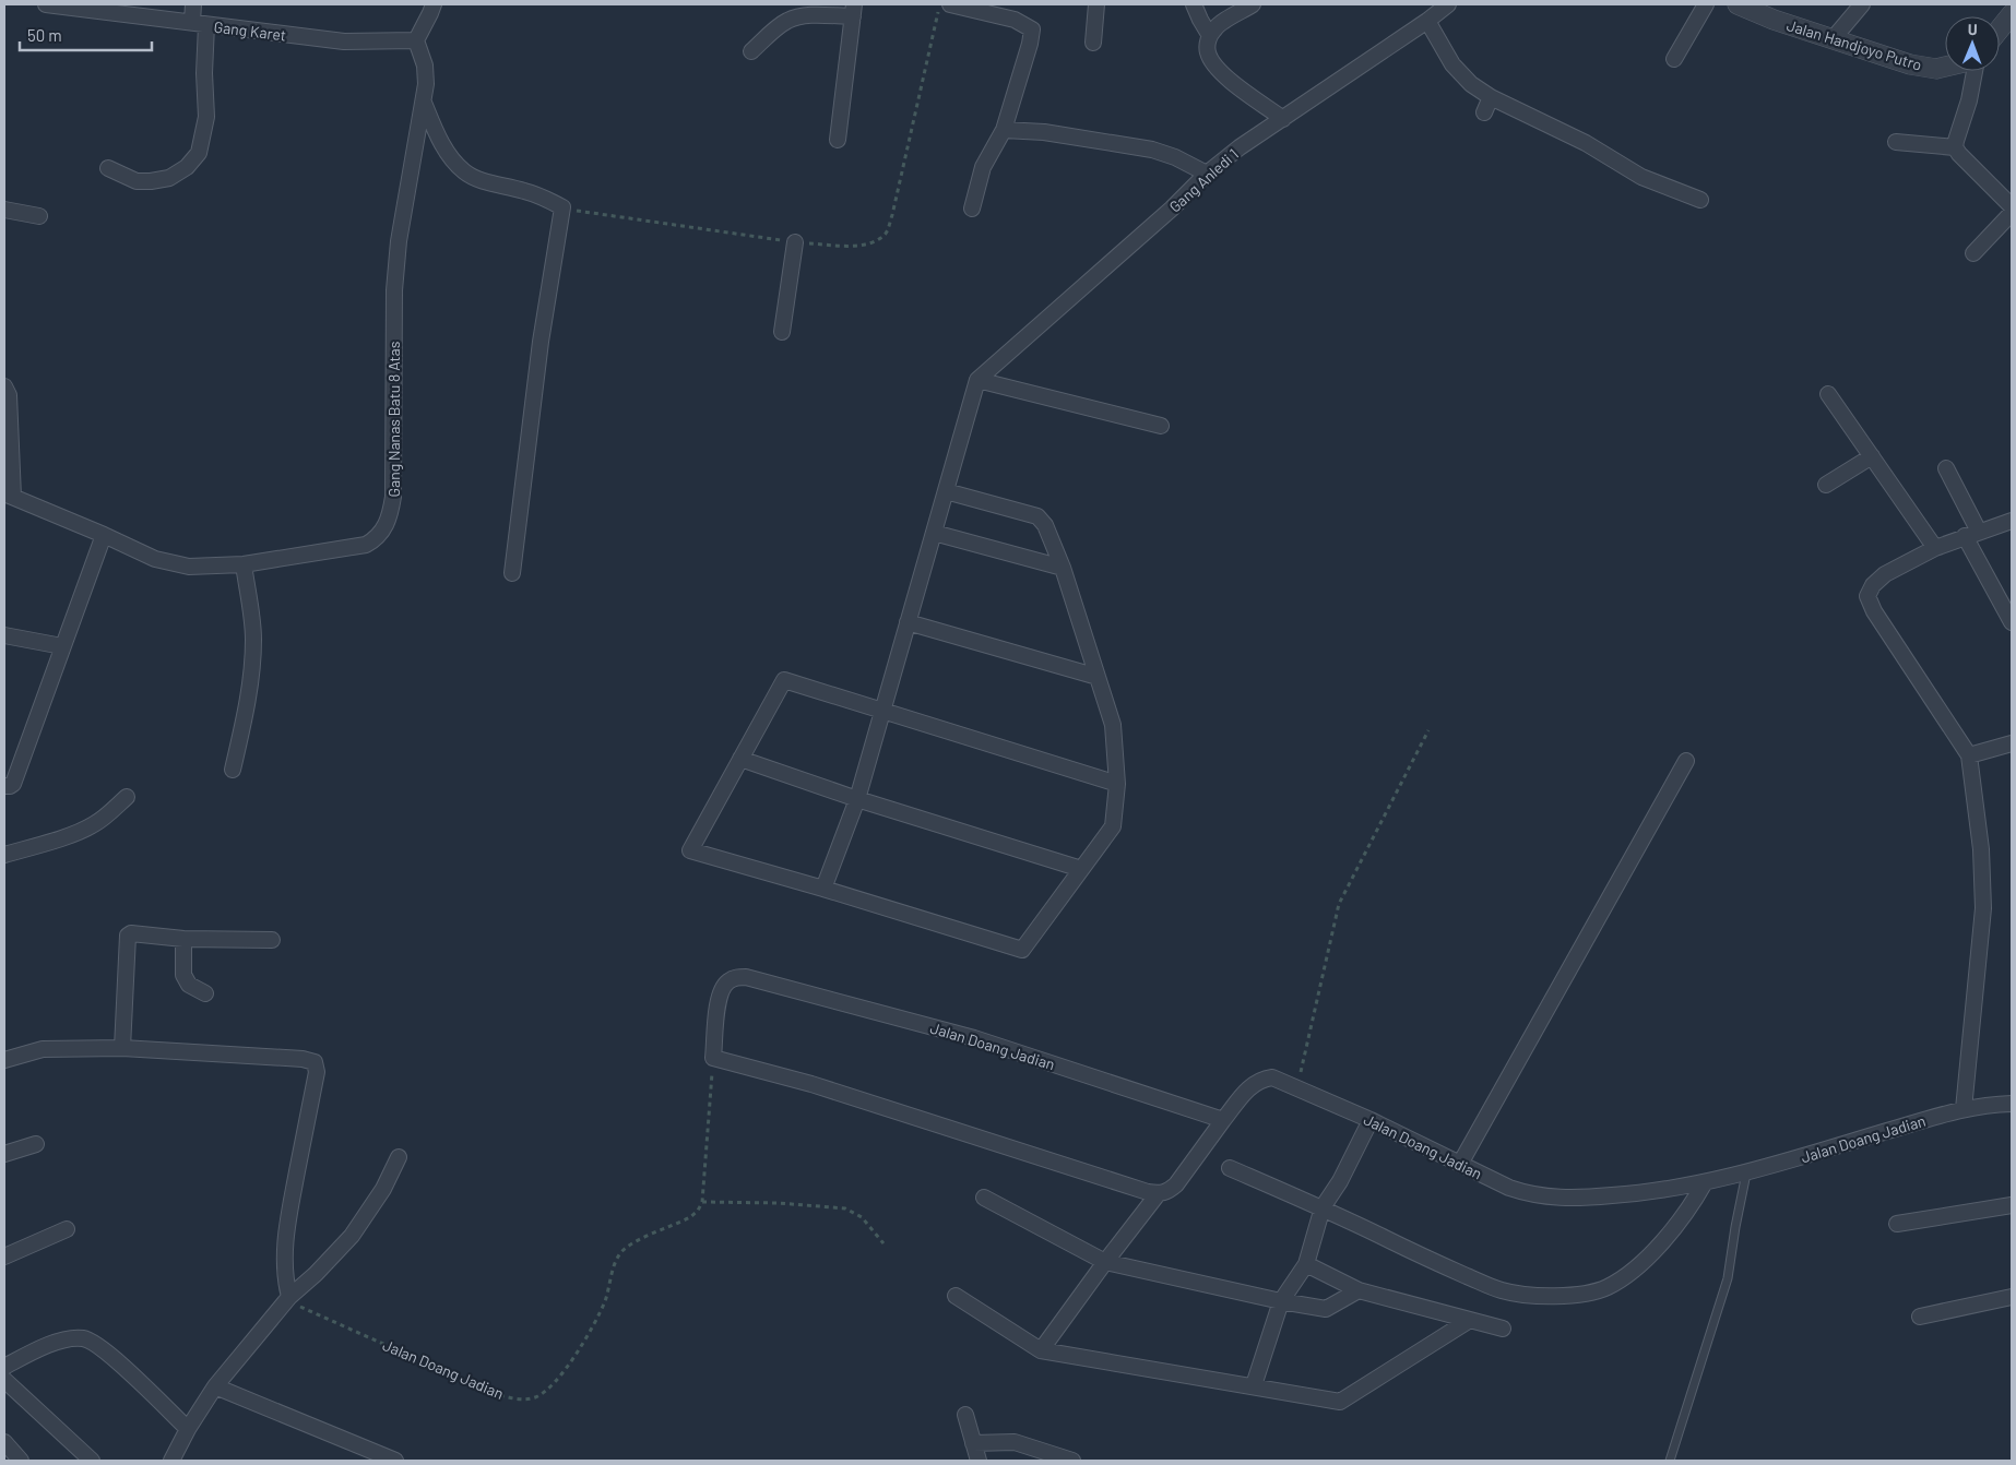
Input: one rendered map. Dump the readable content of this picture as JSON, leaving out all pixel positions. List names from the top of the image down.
{
  "streets": {
    "street": [
      "Gang Karet",
      "Jalan Handjoyo Putro",
      "Gang Anledi 1",
      "Gang Nanas Batu 8 Atas",
      "Jalan Doang Jadian"
    ]
  },
  "crossings": [
    ["Gang Karet", "Gang Nanas Batu 8 Atas"]
  ],
  "scale_bar": "50 m",
  "north": "top"
}
